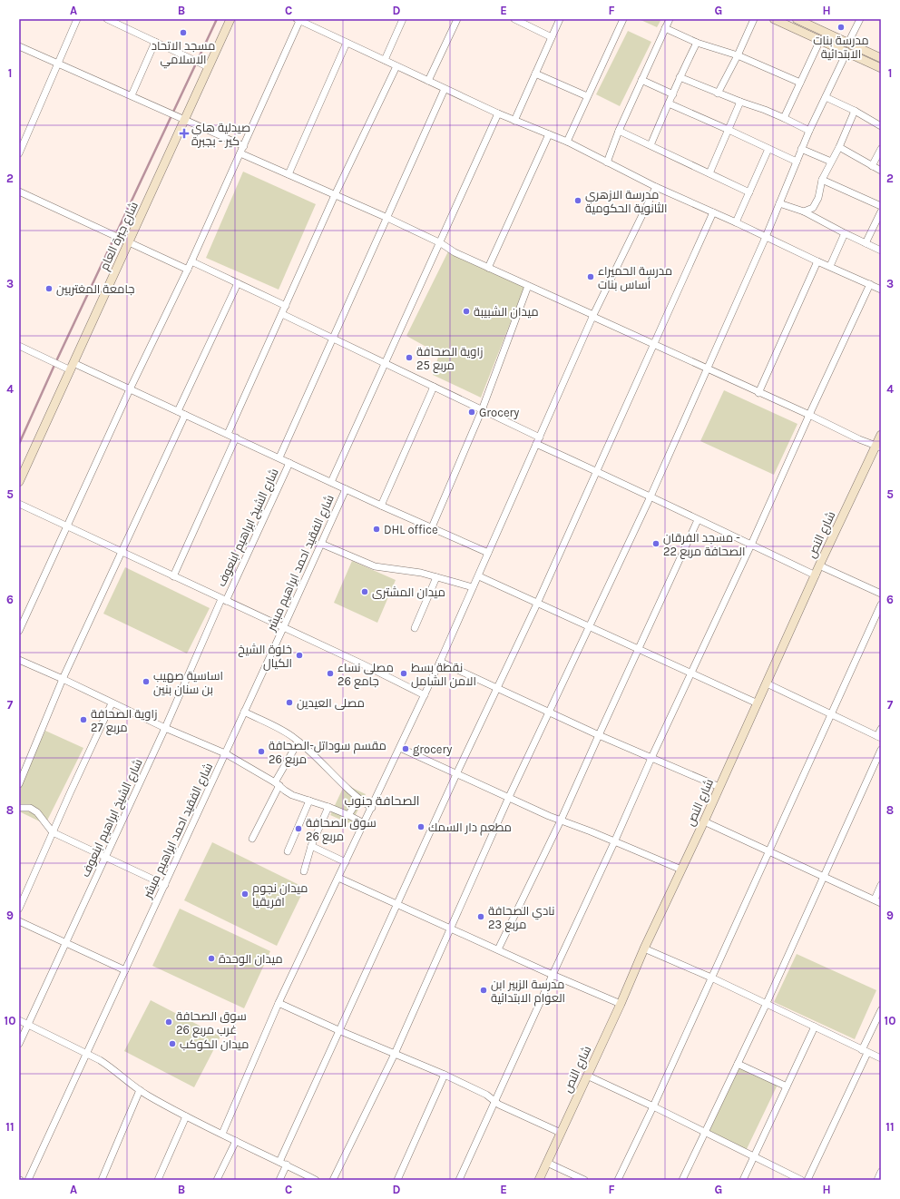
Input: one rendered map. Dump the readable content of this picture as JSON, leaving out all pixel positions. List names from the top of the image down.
{
  "streets": {
    "street": [
      "شارع جبرة العام",
      "شارع الشيخ ابراهيم ابنعوف",
      "شارع النص",
      "شارع الفقيد احمد ابراهيم مبشر"
    ]
  },
  "districts": ["الصحافة جنوب"],
  "places": {
    "other": [
      "مدرسة بنات الابتدائية",
      "مسجد الاتحاد الاسلامي",
      "مدرسة الازهري الثانوية الحكومية",
      "مدرسة الحميراء أساس بنات",
      "جامعة المغتربين",
      "ميدان الشبيبة",
      "زاوية الصحافة مربع 25",
      "Grocery",
      "DHL office",
      "مسجد الفرقان - الصحافة مربع 22",
      "ميدان المشترى",
      "خلوة الشيخ الكيال",
      "مصلى نساء جامع 26",
      "نقطة بسط الامن الشامل",
      "اساسية صهيب بن سنان بنين",
      "مصلى العيدين",
      "زاوية الصحافة مربع 27",
      "grocery",
      "مقسم سوداتل-الصحافة مربع 26",
      "مطعم دار السمك",
      "سوق الصحافة مربع 26",
      "ميدان نجوم افريقيا",
      "نادي الصحافة مربع 23",
      "ميدان الوحدة",
      "مدرسة الزبير ابن العوام الابتدائية",
      "سوق الصحافة غرب مربع 26",
      "ميدان الكوكب"
    ],
    "health": ["صيدلية هاي كير - بجبرة"]
  },
  "grid": {
    "columns": [
      "A",
      "B",
      "C",
      "D",
      "E",
      "F",
      "G",
      "H"
    ],
    "rows": [
      "1",
      "2",
      "3",
      "4",
      "5",
      "6",
      "7",
      "8",
      "9",
      "10",
      "11"
    ]
  }
}
